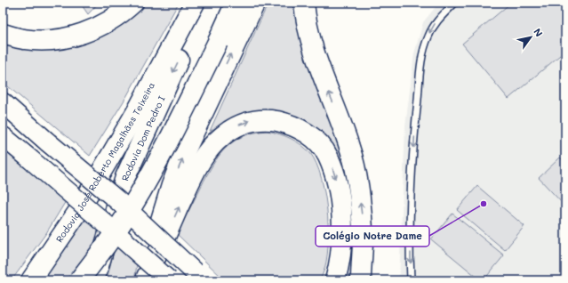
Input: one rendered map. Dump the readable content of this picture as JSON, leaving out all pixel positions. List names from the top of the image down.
{
  "streets": {
    "highway": ["Rodovia Dom Pedro I", "Rodovia José Roberto Magalhães Teixeira"]
  },
  "places": ["Colégio Notre Dame"],
  "north": "top right"
}
